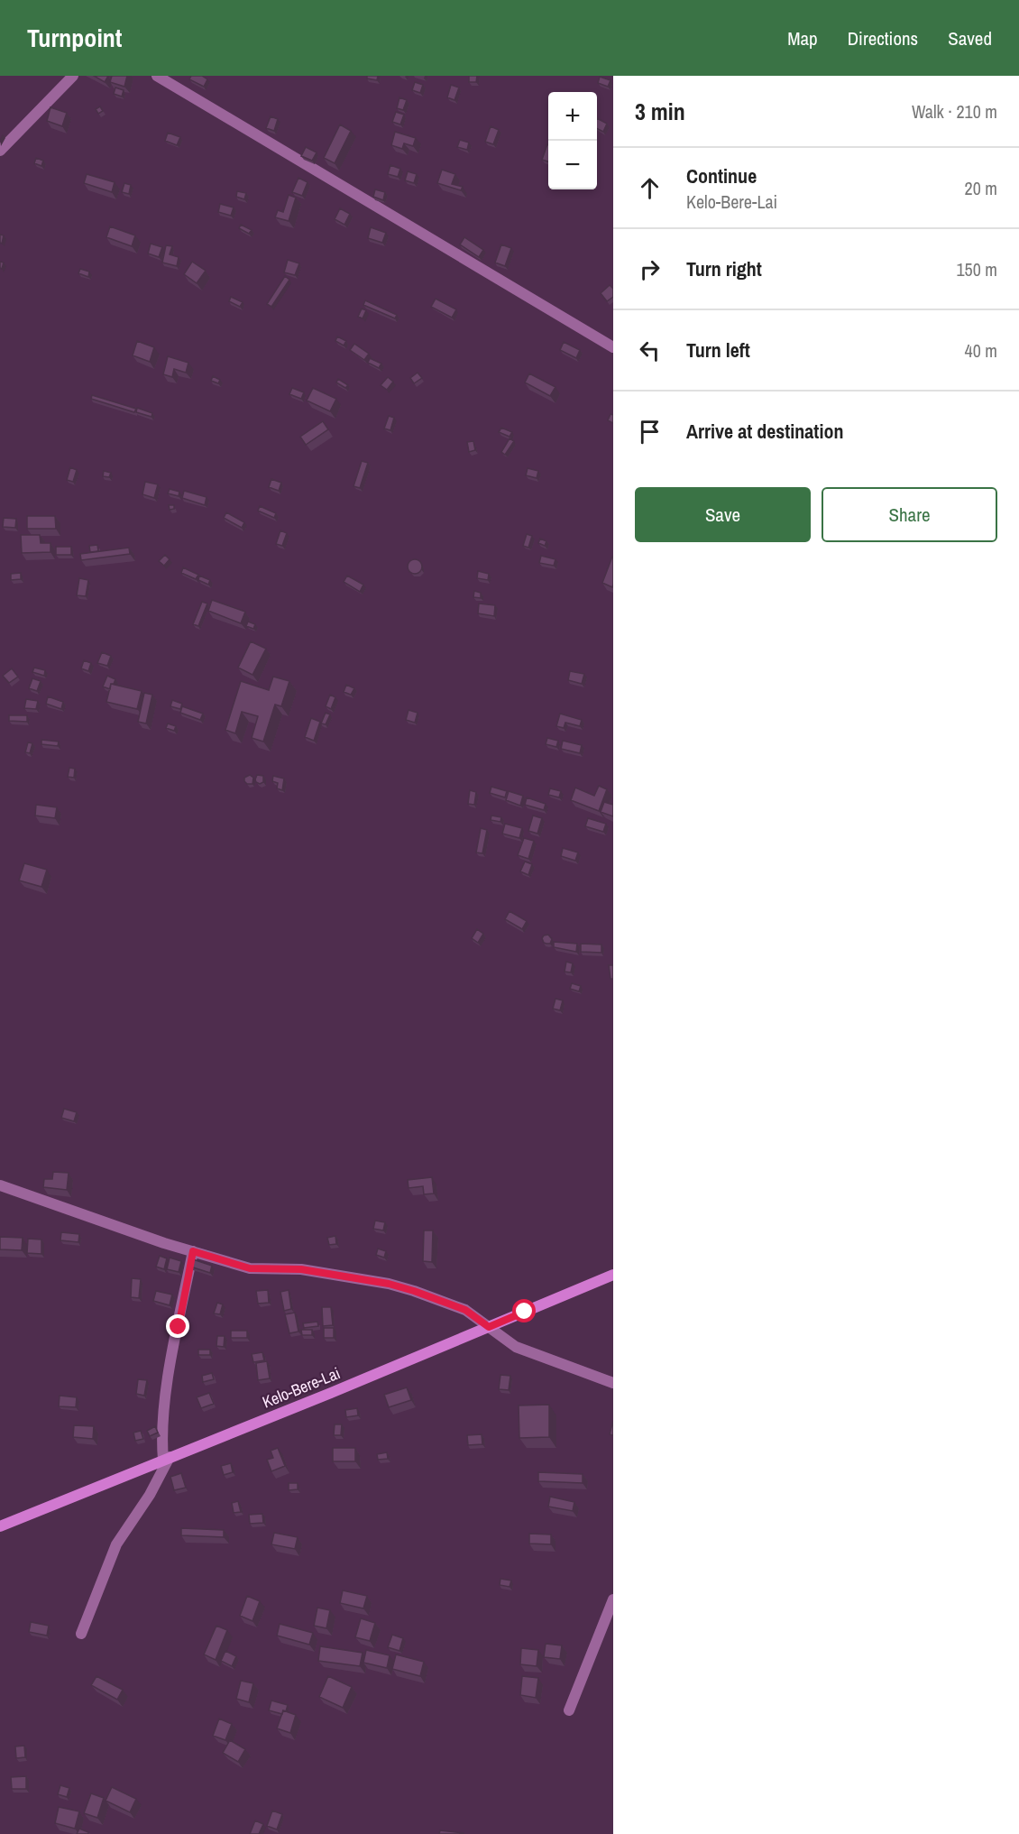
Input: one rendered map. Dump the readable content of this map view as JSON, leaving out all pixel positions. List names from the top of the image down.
{
  "streets": {
    "main road": ["Kelo-Bere-Lai"]
  },
  "page": {
    "header": "Turnpoint",
    "nav": ["Map", "Directions", "Saved"],
    "heading": ["3 min", "Walk · 210 m"],
    "map_buttons": ["+", "−"],
    "list": [
      ["Continue", "Kelo-Bere-Lai", "20 m"],
      ["Turn right", "150 m"],
      ["Turn left", "40 m"],
      "Arrive at destination"
    ],
    "buttons": ["Save", "Share"]
  }
}
